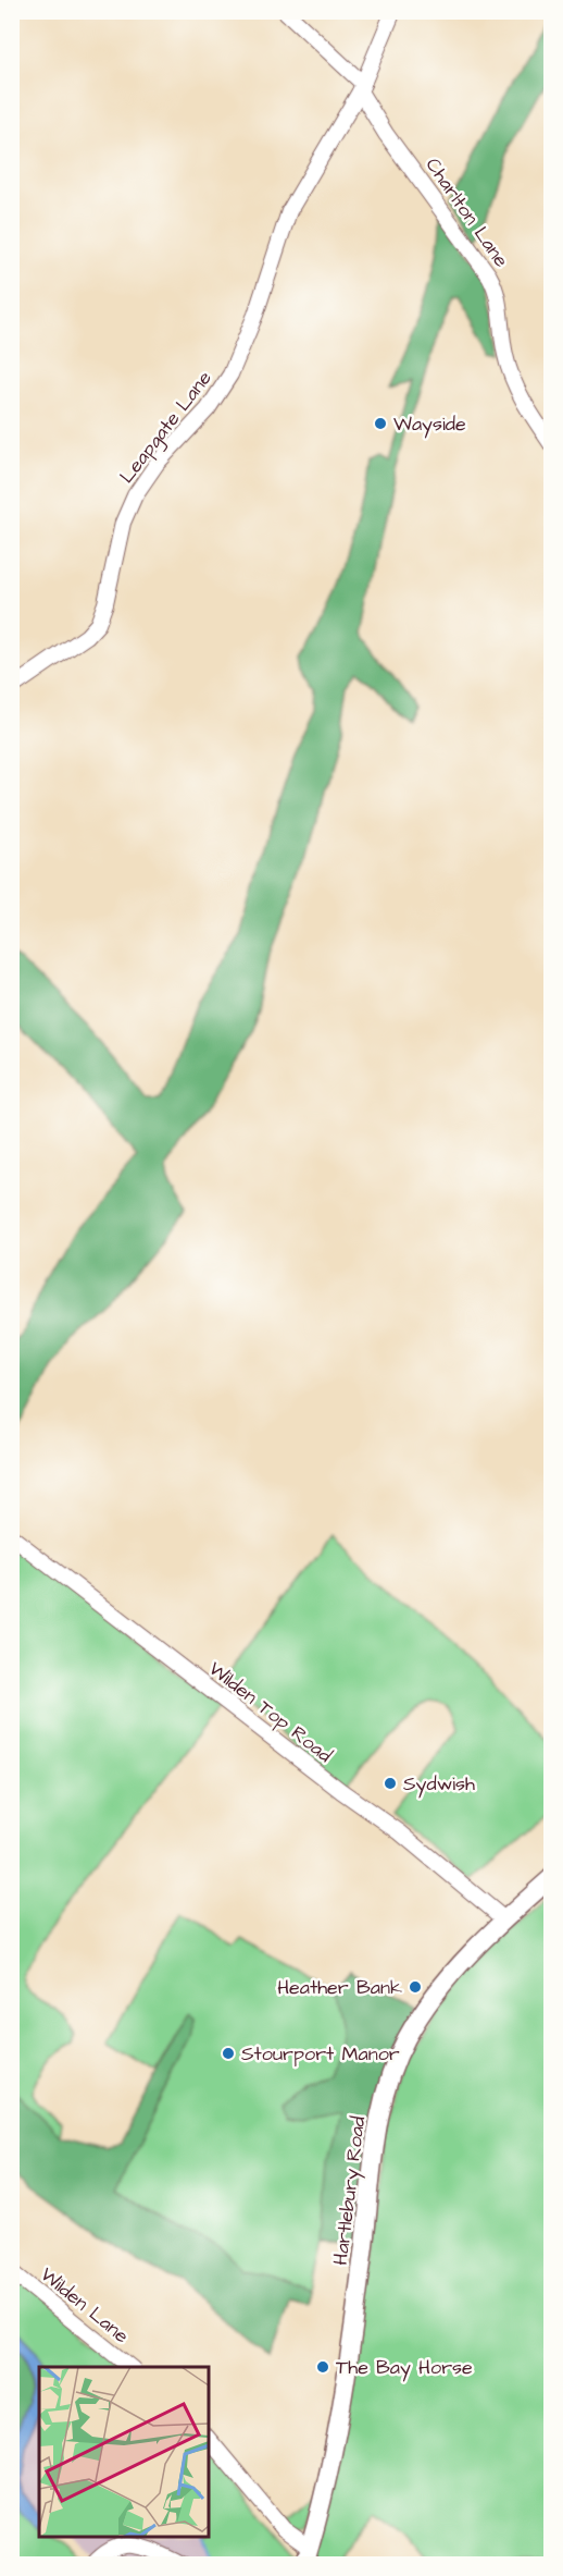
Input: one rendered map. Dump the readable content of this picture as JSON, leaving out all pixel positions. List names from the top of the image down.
{
  "streets": {
    "main road": ["Hartlebury Road"],
    "street": [
      "Charlton Lane",
      "Leapgate Lane",
      "Wilden Top Road",
      "Wilden Lane"
    ]
  },
  "crossings": [
    ["Charlton Lane", "Leapgate Lane"],
    ["Wilden Top Road", "Hartlebury Road"]
  ],
  "places": [
    "Wayside",
    "Sydwish",
    "Heather Bank",
    "Stourport Manor",
    "The Bay Horse"
  ]
}
